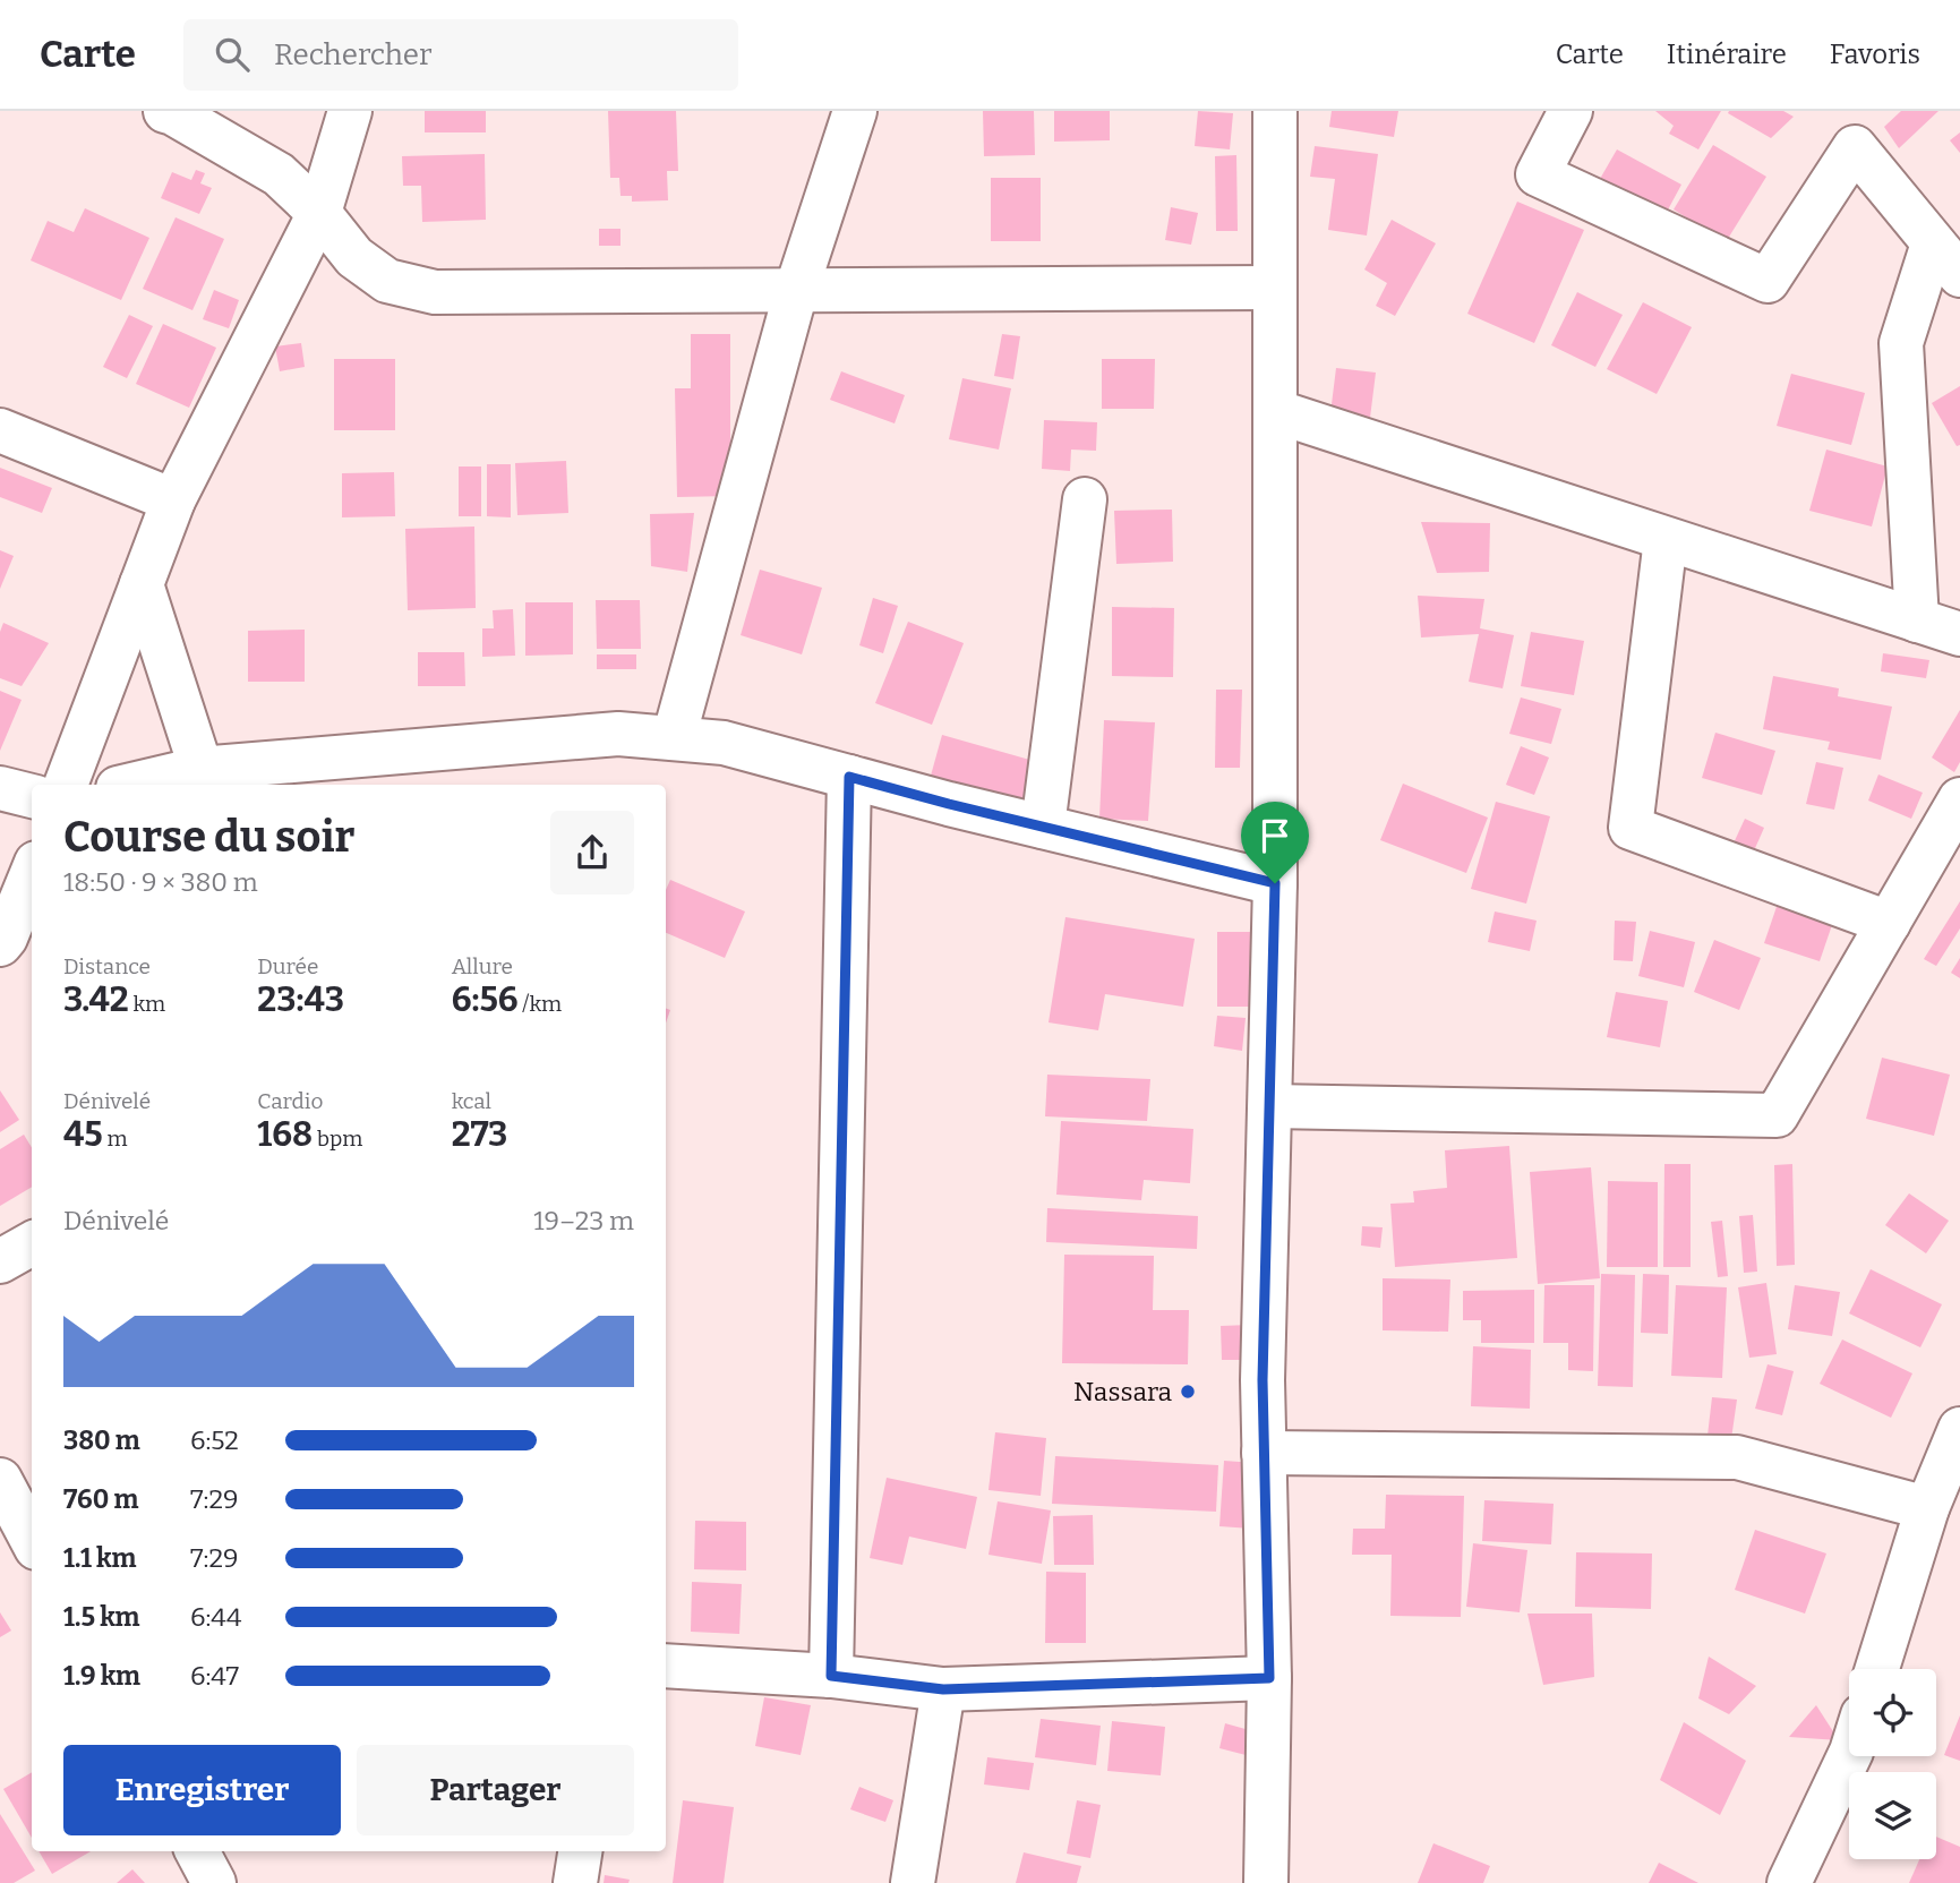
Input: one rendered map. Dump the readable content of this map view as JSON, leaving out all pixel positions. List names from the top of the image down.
{
  "places": ["Nassara"],
  "page": {
    "header": "Carte",
    "search": "Rechercher",
    "nav": ["Carte", "Itinéraire", "Favoris"],
    "heading": ["Course du soir", "18:50 · 9 × 380 m"],
    "stats": [
      ["Distance", "3.42 km"],
      ["Durée", "23:43"],
      ["Allure", "6:56 /km"],
      ["Dénivelé", "45 m"],
      ["Cardio", "168 bpm"],
      ["kcal", "273"]
    ],
    "chart": ["Dénivelé", "19–23 m"],
    "list": [
      {
        "name": "380 m",
        "note": "6:52"
      },
      {
        "name": "760 m",
        "note": "7:29"
      },
      {
        "name": "1.1 km",
        "note": "7:29"
      },
      {
        "name": "1.5 km",
        "note": "6:44"
      },
      {
        "name": "1.9 km",
        "note": "6:47"
      }
    ],
    "buttons": ["Enregistrer", "Partager"]
  }
}
